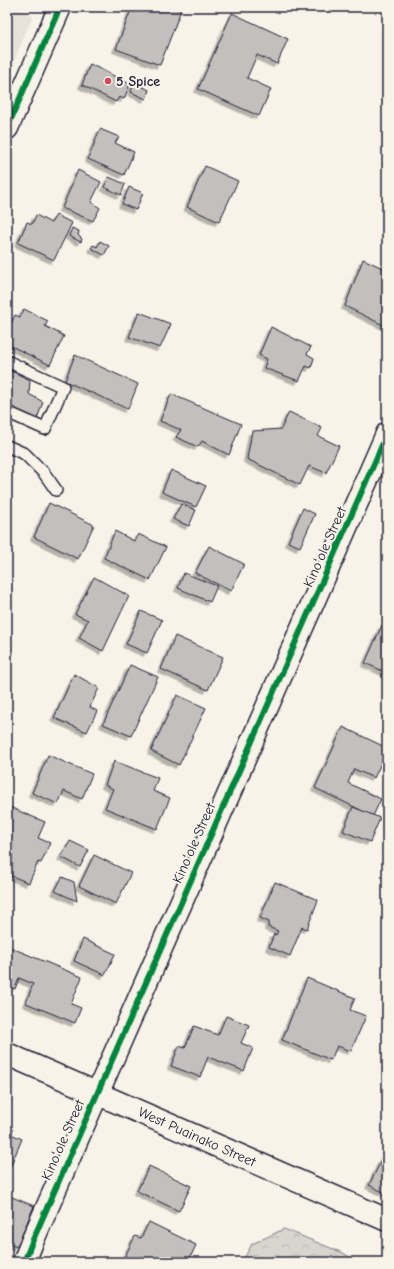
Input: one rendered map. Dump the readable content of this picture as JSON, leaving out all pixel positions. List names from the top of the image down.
{
  "streets": {
    "main road": ["Kinoʻole Street", "West Puainako Street"]
  },
  "crossings": [
    ["Kinoʻole Street", "West Puainako Street"]
  ],
  "places": ["5 Spice"]
}
